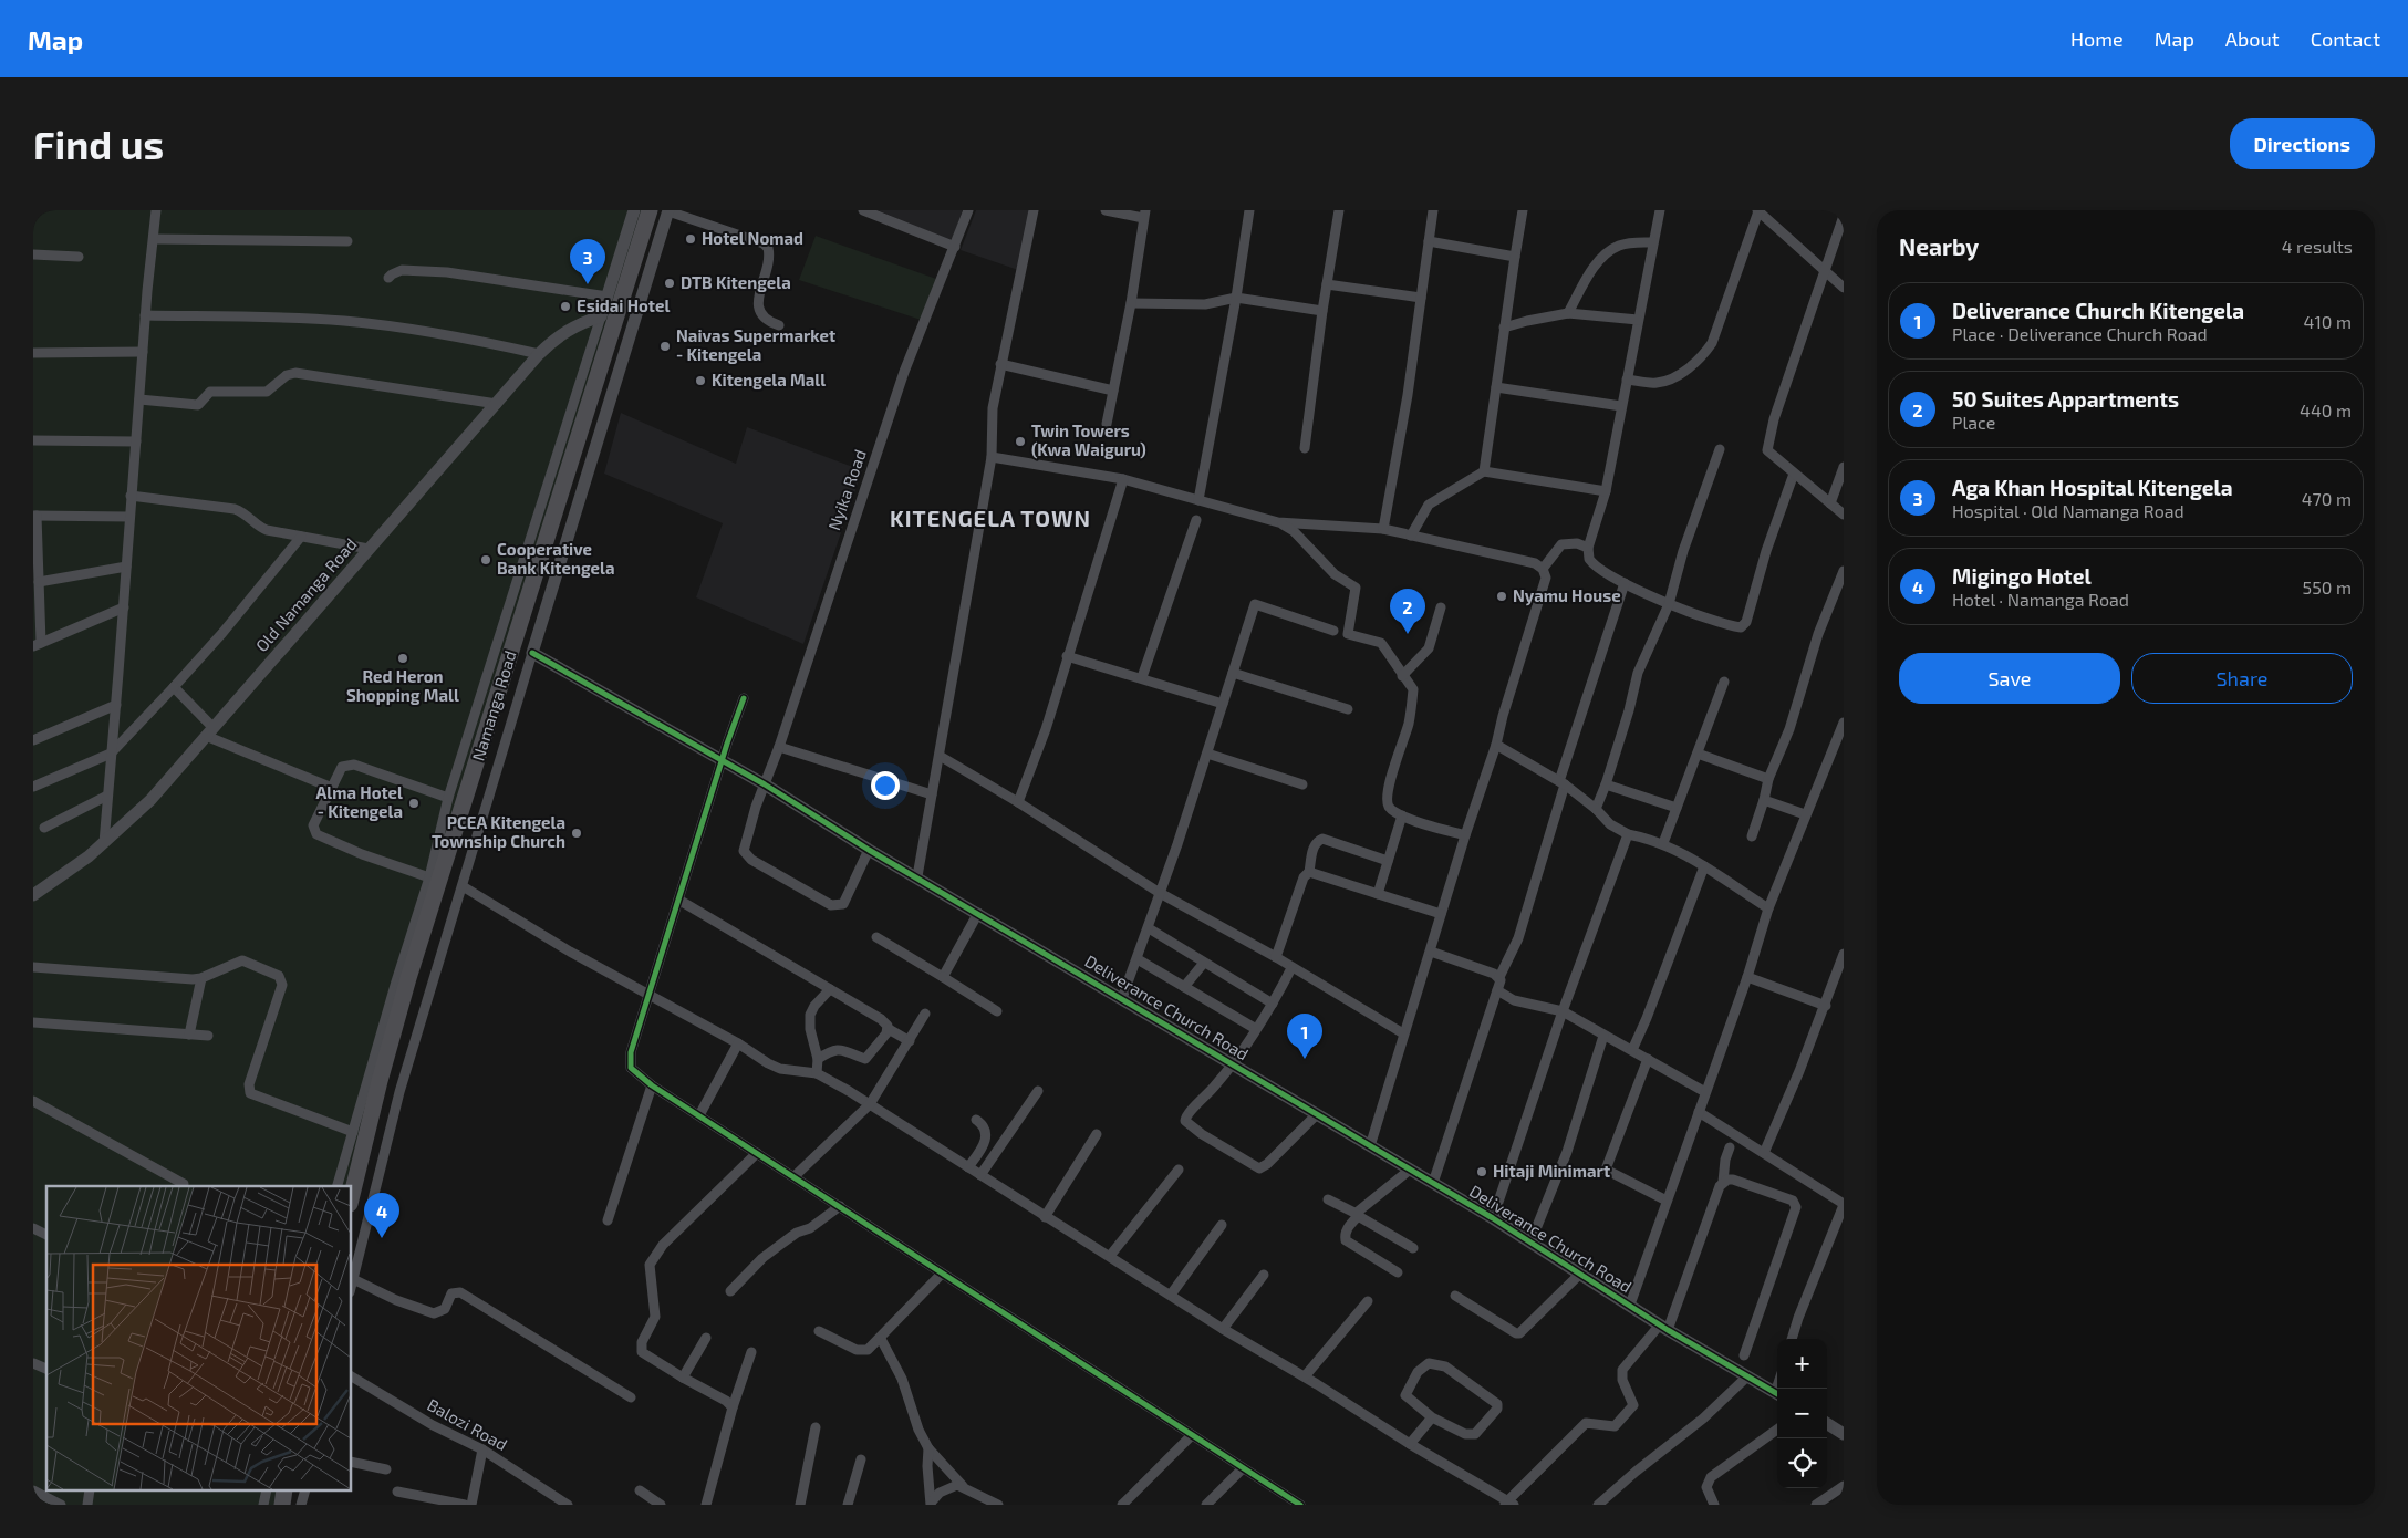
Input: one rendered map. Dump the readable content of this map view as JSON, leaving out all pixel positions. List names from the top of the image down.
{
  "streets": {
    "highway": ["Namanga Road"],
    "street": [
      "Nyika Road",
      "Old Namanga Road",
      "Deliverance Church Road",
      "Balozi Road"
    ]
  },
  "crossings": [
    ["Nyika Road", "Deliverance Church Road"]
  ],
  "districts": ["KITENGELA TOWN"],
  "places": [
    "Hotel Nomad",
    "DTB Kitengela",
    "Esidai Hotel",
    "Naivas Supermarket - Kitengela",
    "Kitengela Mall",
    "Twin Towers (Kwa Waiguru)",
    "Cooperative Bank Kitengela",
    "Nyamu House",
    "Red Heron Shopping Mall",
    "Alma Hotel - Kitengela",
    "PCEA Kitengela Township Church",
    "Hitaji Minimart"
  ],
  "page": {
    "header": "Map",
    "nav": [
      "Home",
      "Map",
      "About",
      "Contact"
    ],
    "buttons": [
      "Directions",
      ["Save", "Share"]
    ],
    "title": "Find us",
    "heading": ["Nearby", "4 results"],
    "pins": [
      "3",
      "2",
      "1",
      "4"
    ],
    "list": [
      {
        "mark": "1",
        "name": "Deliverance Church Kitengela",
        "note": "Place · Deliverance Church Road",
        "value": "410 m"
      },
      {
        "mark": "2",
        "name": "50 Suites Appartments",
        "note": "Place",
        "value": "440 m"
      },
      {
        "mark": "3",
        "name": "Aga Khan Hospital Kitengela",
        "note": "Hospital · Old Namanga Road",
        "value": "470 m"
      },
      {
        "mark": "4",
        "name": "Migingo Hotel",
        "note": "Hotel · Namanga Road",
        "value": "550 m"
      }
    ],
    "map_buttons": ["+", "−"]
  }
}
